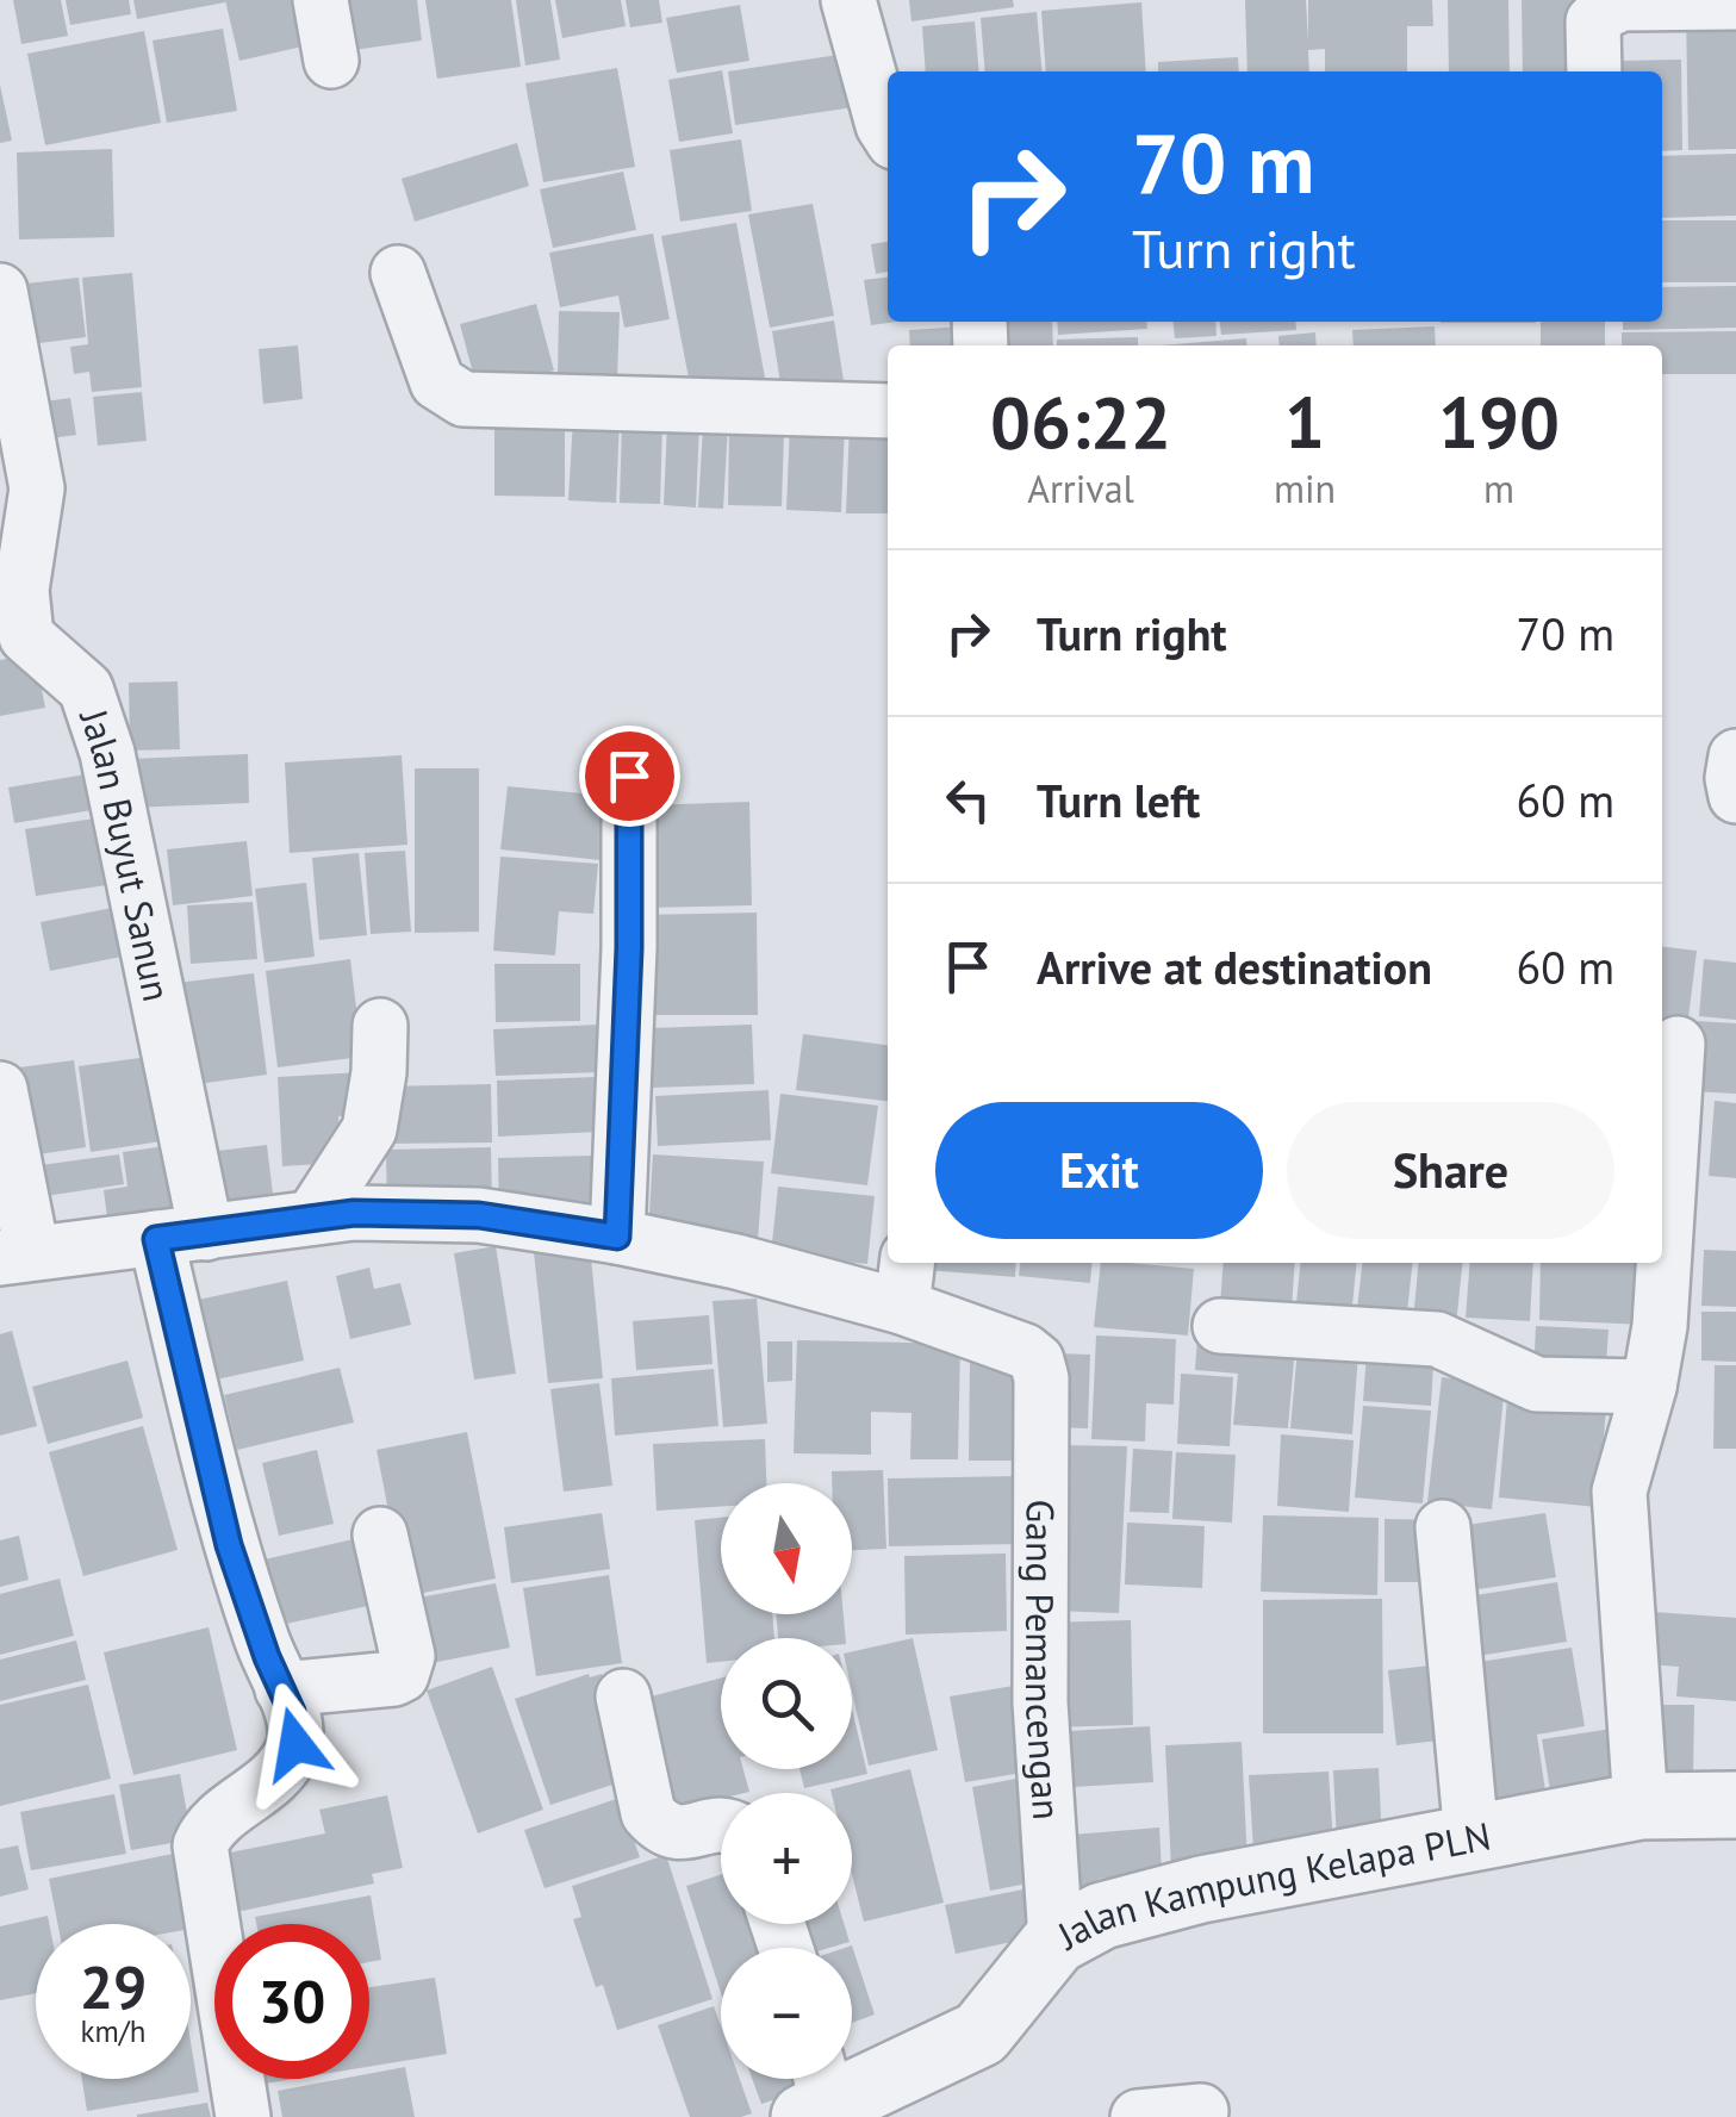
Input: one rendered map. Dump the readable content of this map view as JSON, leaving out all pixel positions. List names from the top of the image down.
{
  "streets": {
    "street": ["Jalan Buyut Sanun", "Gang Pemancengan", "Jalan Kampung Kelapa PLN"]
  },
  "crossings": [
    ["Gang Pemancengan", "Jalan Kampung Kelapa PLN"]
  ],
  "north": "bottom",
  "page": {
    "turn": ["70 m", "Turn right"],
    "eta": [
      "06:22",
      "Arrival",
      "1",
      "min",
      "190",
      "m"
    ],
    "list": [
      {
        "name": "Turn right",
        "value": "70 m"
      },
      {
        "name": "Turn left",
        "value": "60 m"
      },
      {
        "name": "Arrive at destination",
        "value": "60 m"
      }
    ],
    "buttons": ["Exit", "Share"],
    "map_buttons": ["+", "−"],
    "speed": "29 km/h",
    "limit": "30"
  }
}
